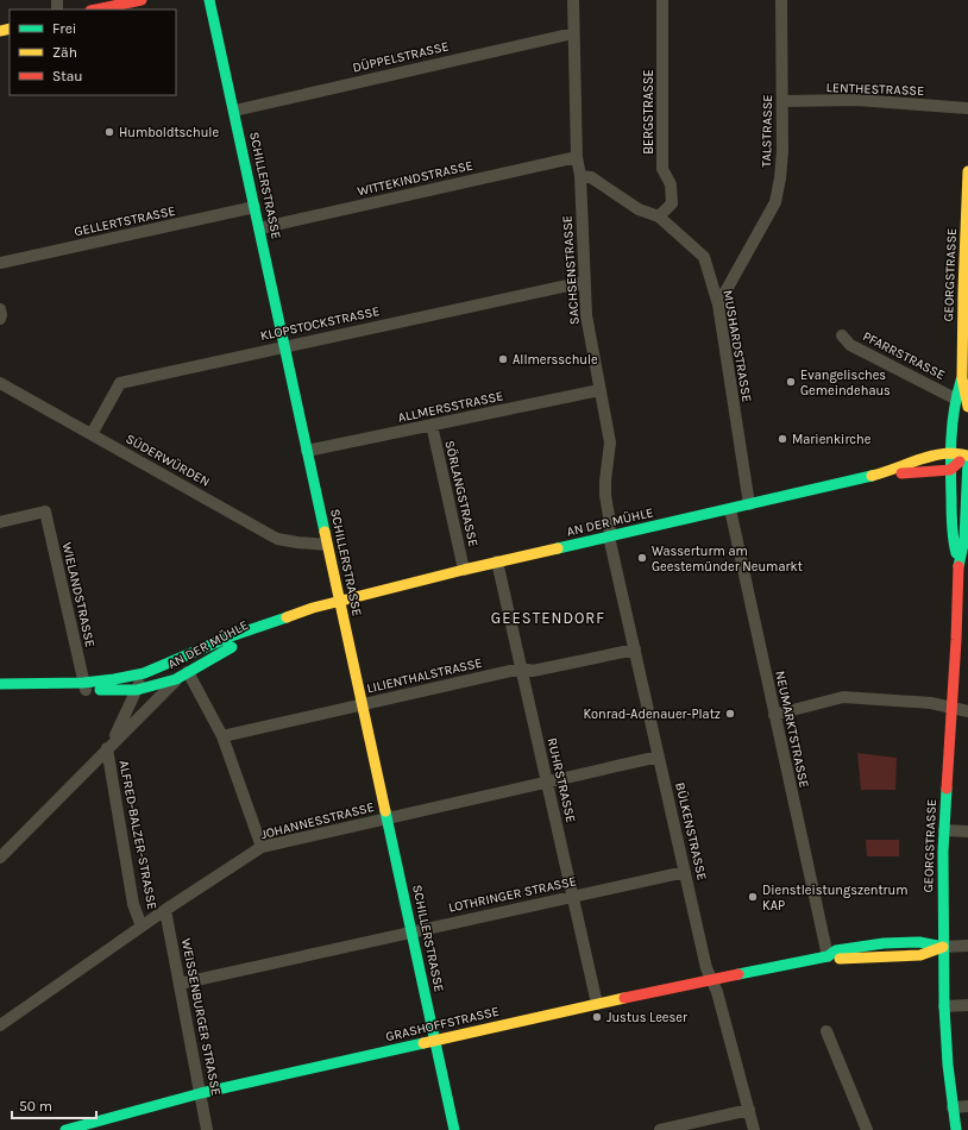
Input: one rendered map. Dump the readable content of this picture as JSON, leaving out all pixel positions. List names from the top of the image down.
{
  "streets": {
    "main road": [
      "SCHILLERSTRASSE",
      "GEORGSTRASSE",
      "AN DER MÜHLE",
      "GRASHOFFSTRASSE"
    ],
    "street": [
      "DÜPPELSTRASSE",
      "LENTHESTRASSE",
      "BERGSTRASSE",
      "TALSTRASSE",
      "WITTEKINDSTRASSE",
      "GELLERTSTRASSE",
      "SACHSENSTRASSE",
      "KLOPSTOCKSTRASSE",
      "MUSHARDSTRASSE",
      "PFARRSTRASSE",
      "ALLMERSSTRASSE",
      "SÜDERWÜRDEN",
      "SÖRLANGSTRASSE",
      "WIELANDSTRASSE",
      "LILIENTHALSTRASSE",
      "NEUMARKTSTRASSE",
      "RUHRSTRASSE",
      "JOHANNESSTRASSE",
      "BÜLKENSTRASSE",
      "ALFRED-BALZER-STRASSE",
      "LOTHRINGER STRASSE",
      "WEISSENBURGER STRASSE"
    ]
  },
  "crossings": [
    ["DÜPPELSTRASSE", "SCHILLERSTRASSE"],
    ["DÜPPELSTRASSE", "SACHSENSTRASSE"],
    ["LENTHESTRASSE", "TALSTRASSE"],
    ["BERGSTRASSE", "MUSHARDSTRASSE"],
    ["TALSTRASSE", "MUSHARDSTRASSE"],
    ["WITTEKINDSTRASSE", "SCHILLERSTRASSE"],
    ["WITTEKINDSTRASSE", "SACHSENSTRASSE"],
    ["SCHILLERSTRASSE", "GELLERTSTRASSE"],
    ["SCHILLERSTRASSE", "KLOPSTOCKSTRASSE"],
    ["SCHILLERSTRASSE", "ALLMERSSTRASSE"],
    ["SCHILLERSTRASSE", "SÜDERWÜRDEN"],
    ["SCHILLERSTRASSE", "AN DER MÜHLE"],
    ["SCHILLERSTRASSE", "LILIENTHALSTRASSE"],
    ["SCHILLERSTRASSE", "JOHANNESSTRASSE"],
    ["SCHILLERSTRASSE", "LOTHRINGER STRASSE"],
    ["SCHILLERSTRASSE", "GRASHOFFSTRASSE"],
    ["SACHSENSTRASSE", "KLOPSTOCKSTRASSE"],
    ["SACHSENSTRASSE", "MUSHARDSTRASSE"],
    ["SACHSENSTRASSE", "ALLMERSSTRASSE"],
    ["SACHSENSTRASSE", "AN DER MÜHLE"],
    ["SACHSENSTRASSE", "BÜLKENSTRASSE"],
    ["GEORGSTRASSE", "PFARRSTRASSE"],
    ["GEORGSTRASSE", "AN DER MÜHLE"],
    ["GEORGSTRASSE", "GRASHOFFSTRASSE"],
    ["KLOPSTOCKSTRASSE", "SÜDERWÜRDEN"],
    ["MUSHARDSTRASSE", "AN DER MÜHLE"],
    ["ALLMERSSTRASSE", "SÖRLANGSTRASSE"],
    ["SÖRLANGSTRASSE", "AN DER MÜHLE"],
    ["AN DER MÜHLE", "WIELANDSTRASSE"],
    ["AN DER MÜHLE", "NEUMARKTSTRASSE"],
    ["AN DER MÜHLE", "RUHRSTRASSE"],
    ["AN DER MÜHLE", "BÜLKENSTRASSE"],
    ["LILIENTHALSTRASSE", "RUHRSTRASSE"],
    ["LILIENTHALSTRASSE", "BÜLKENSTRASSE"],
    ["NEUMARKTSTRASSE", "GRASHOFFSTRASSE"],
    ["RUHRSTRASSE", "JOHANNESSTRASSE"],
    ["RUHRSTRASSE", "LOTHRINGER STRASSE"],
    ["RUHRSTRASSE", "GRASHOFFSTRASSE"],
    ["JOHANNESSTRASSE", "BÜLKENSTRASSE"],
    ["JOHANNESSTRASSE", "ALFRED-BALZER-STRASSE"],
    ["JOHANNESSTRASSE", "WEISSENBURGER STRASSE"],
    ["BÜLKENSTRASSE", "LOTHRINGER STRASSE"],
    ["BÜLKENSTRASSE", "GRASHOFFSTRASSE"],
    ["LOTHRINGER STRASSE", "WEISSENBURGER STRASSE"],
    ["WEISSENBURGER STRASSE", "GRASHOFFSTRASSE"]
  ],
  "districts": ["GEESTENDORF"],
  "places": [
    "Humboldtschule",
    "Allmersschule",
    "Evangelisches Gemeindehaus",
    "Marienkirche",
    "Wasserturm am Geestemünder Neumarkt",
    "Konrad-Adenauer-Platz",
    "Dienstleistungszentrum KAP",
    "Justus Leeser"
  ],
  "legend": ["Frei", "Zäh", "Stau"],
  "scale_bar": "50 m"
}
